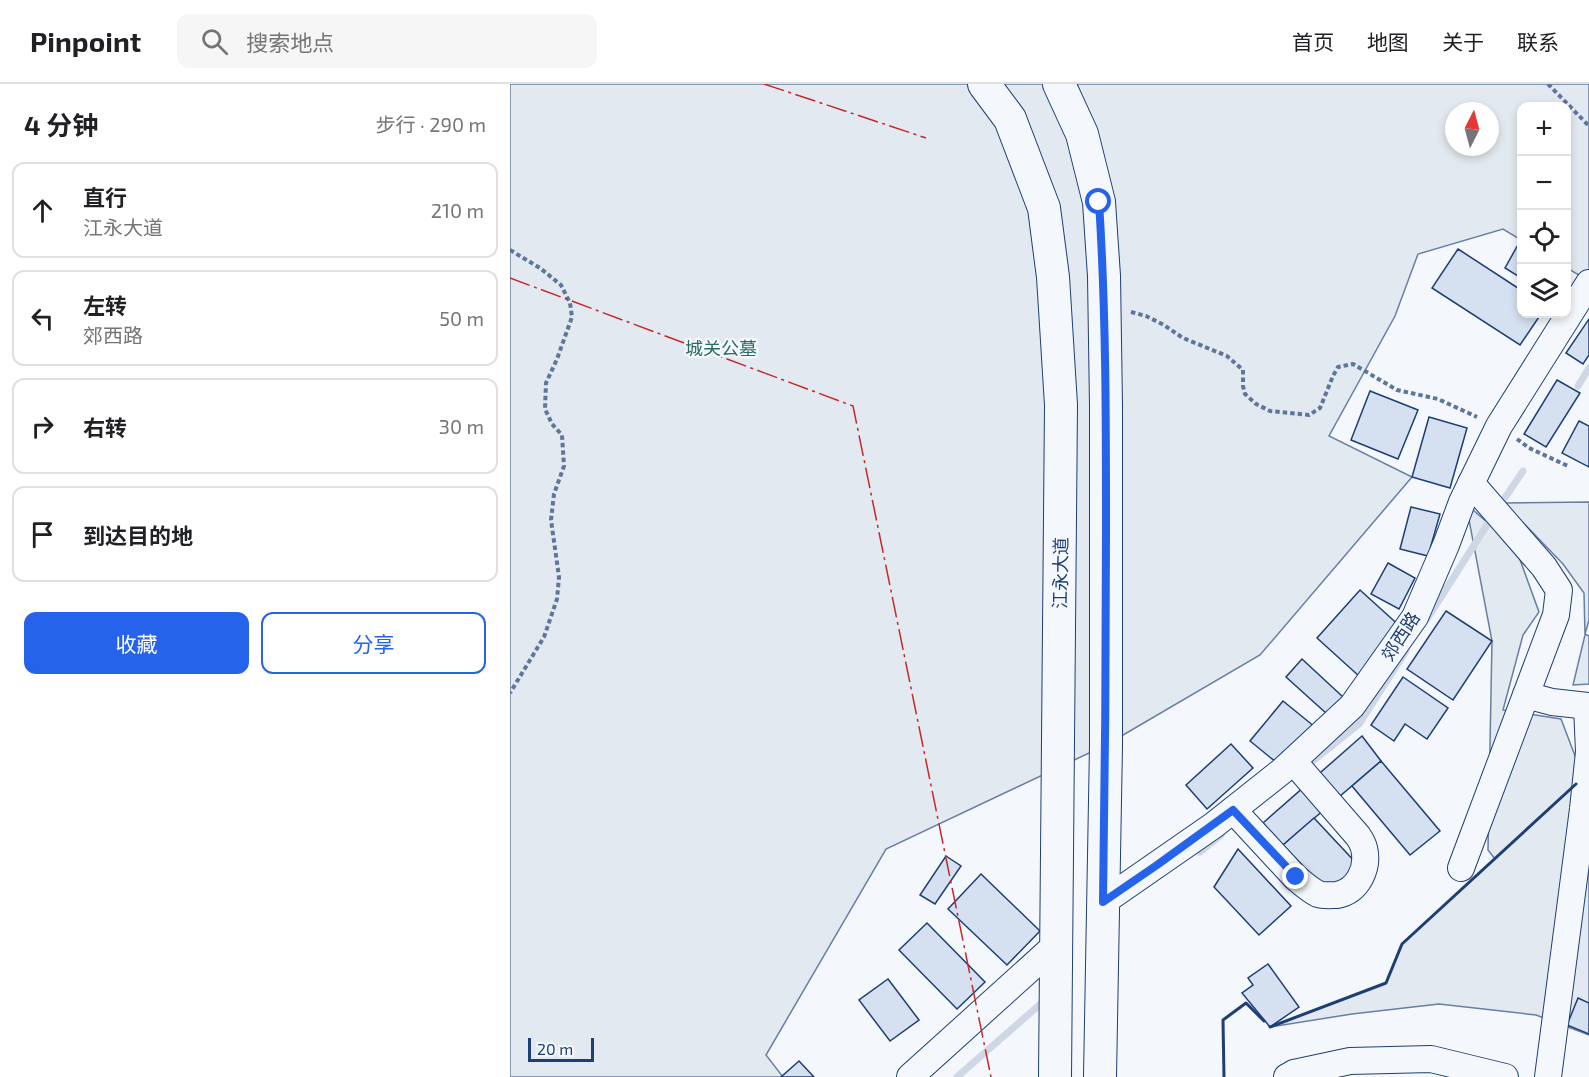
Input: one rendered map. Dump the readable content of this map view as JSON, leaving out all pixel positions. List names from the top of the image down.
{
  "streets": {
    "main road": ["江永大道"],
    "street": ["郊西路"]
  },
  "parks": ["城关公墓"],
  "scale_bar": "20 m",
  "north": "top",
  "page": {
    "header": "Pinpoint",
    "search": "搜索地点",
    "nav": [
      "首页",
      "地图",
      "关于",
      "联系"
    ],
    "heading": ["4 分钟", "步行 · 290 m"],
    "map_buttons": ["+", "−"],
    "list": [
      ["直行", "江永大道", "210 m"],
      ["左转", "郊西路", "50 m"],
      ["右转", "30 m"],
      "到达目的地"
    ],
    "buttons": ["收藏", "分享"],
    "scale": "20 m"
  }
}
